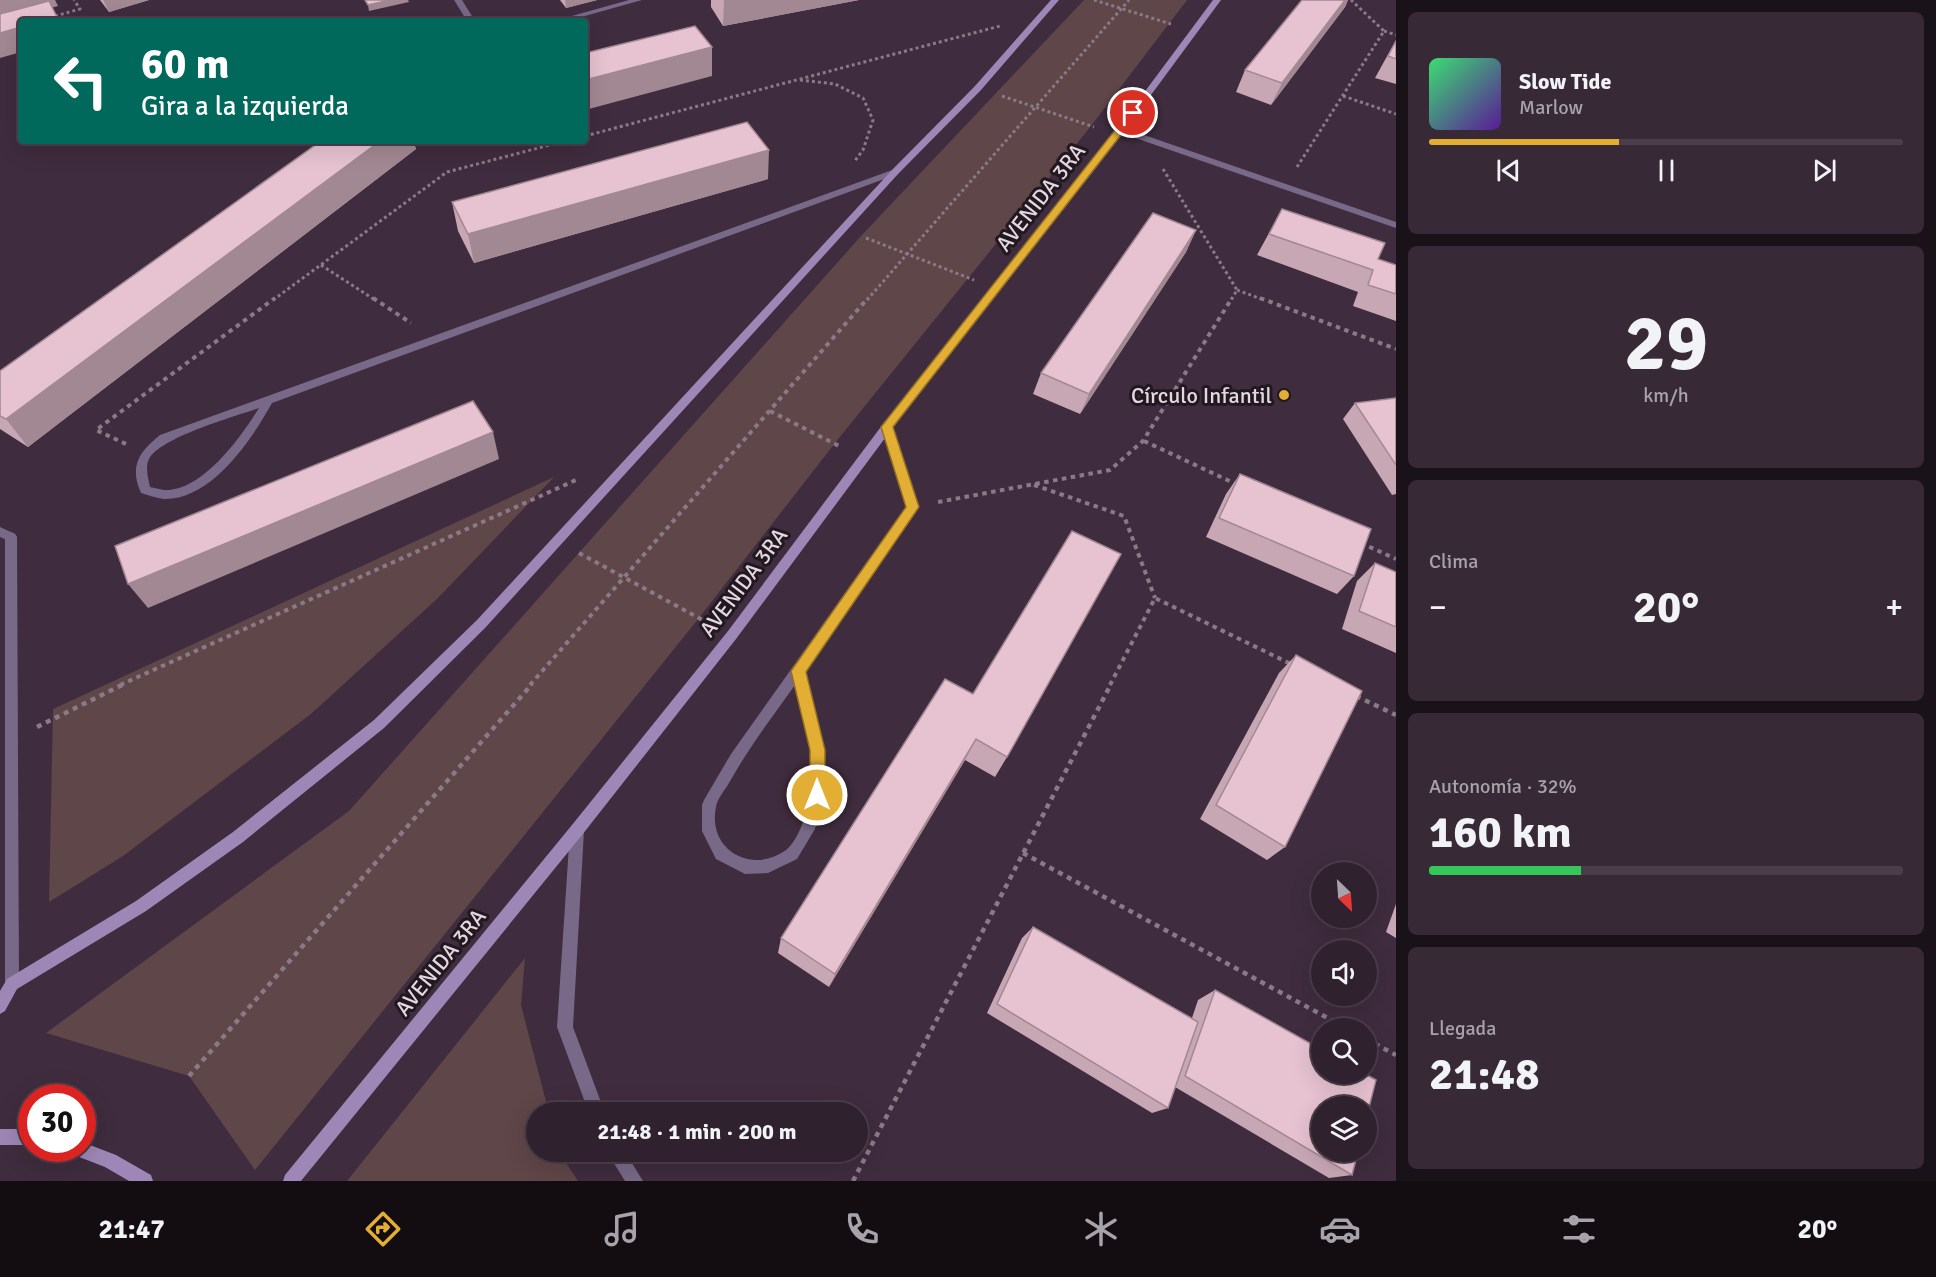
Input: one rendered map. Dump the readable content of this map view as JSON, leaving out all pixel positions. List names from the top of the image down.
{
  "streets": {
    "main road": ["AVENIDA 3RA"]
  },
  "places": ["Círculo Infantil"],
  "north": "bottom right",
  "page": {
    "turn": ["60 m", "Gira a la izquierda"],
    "song": ["Slow Tide", "Marlow"],
    "tile": [
      ["29", "km/h"],
      "Clima",
      ["Autonomía · 32%", "160 km"],
      ["Llegada", "21:48"]
    ],
    "heat": ["−", "20°", "+"],
    "limit": "30",
    "trip": "21:48 · 1 min · 200 m",
    "tabs": ["21:47", "20°"]
  }
}
